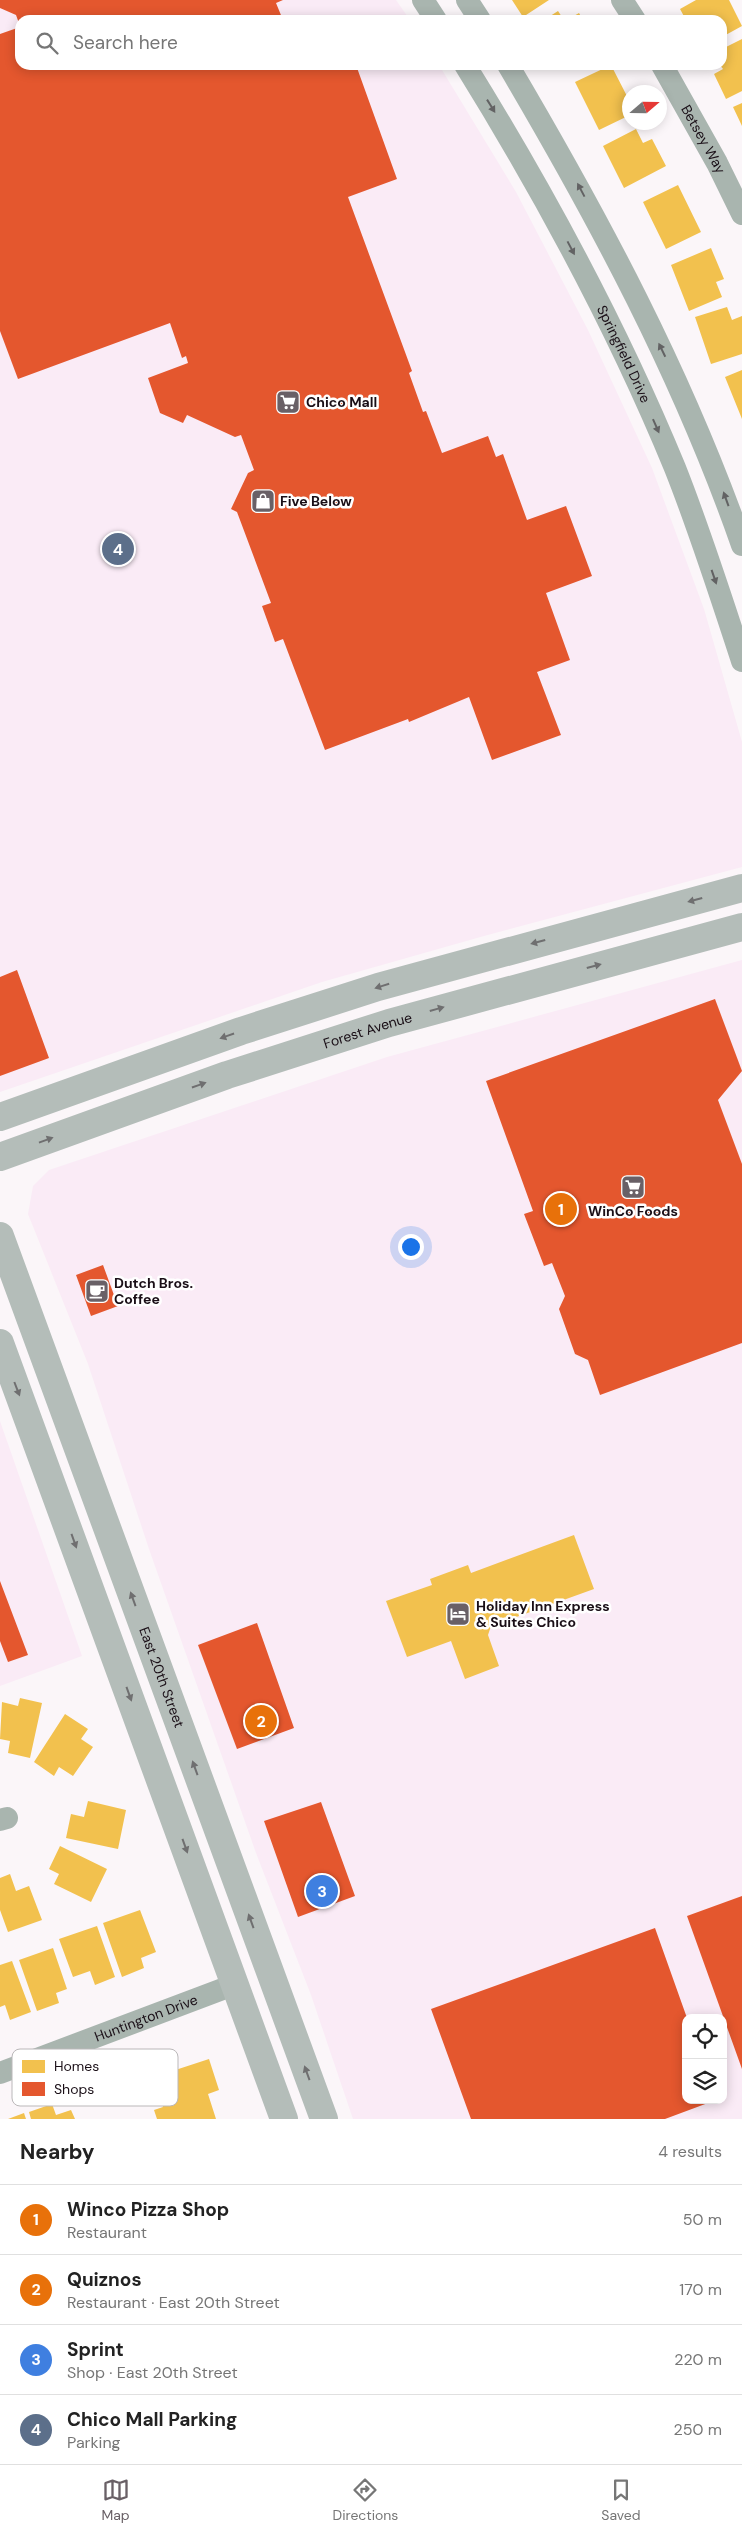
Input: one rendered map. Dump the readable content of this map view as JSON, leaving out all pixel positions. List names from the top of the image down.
{
  "streets": {
    "street": [
      "Betsey Way",
      "Springfield Drive",
      "Forest Avenue",
      "East 20th Street",
      "Huntington Drive"
    ]
  },
  "places": {
    "supermarket": ["Chico Mall", "WinCo Foods"],
    "shop": ["Five Below"],
    "cafe": ["Dutch Bros. Coffee"],
    "hotel": ["Holiday Inn Express & Suites Chico"]
  },
  "legend": ["Homes", "Shops"],
  "north": "right",
  "page": {
    "search": "Search here",
    "pins": [
      "4",
      "1",
      "2",
      "3"
    ],
    "heading": ["Nearby", "4 results"],
    "list": [
      {
        "mark": "1",
        "name": "Winco Pizza Shop",
        "note": "Restaurant",
        "value": "50 m"
      },
      {
        "mark": "2",
        "name": "Quiznos",
        "note": "Restaurant · East 20th Street",
        "value": "170 m"
      },
      {
        "mark": "3",
        "name": "Sprint",
        "note": "Shop · East 20th Street",
        "value": "220 m"
      },
      {
        "mark": "4",
        "name": "Chico Mall Parking",
        "note": "Parking",
        "value": "250 m"
      }
    ],
    "nav": ["Map", "Directions", "Saved"]
  }
}
